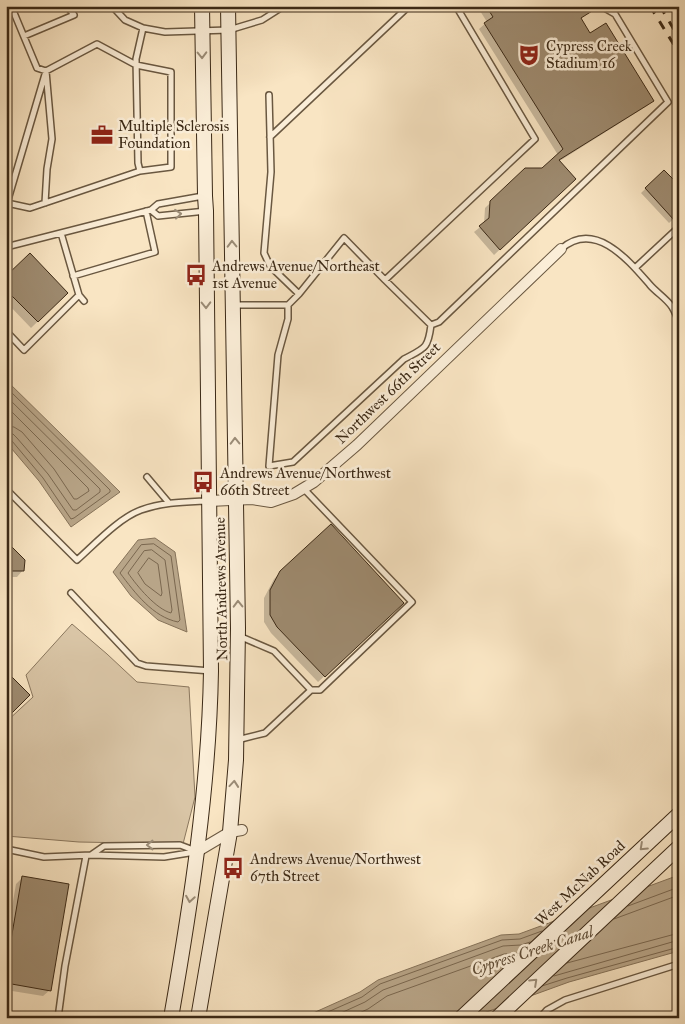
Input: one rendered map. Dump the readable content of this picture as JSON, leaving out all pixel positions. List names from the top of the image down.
{
  "streets": {
    "main road": ["North Andrews Avenue", "West McNab Road"],
    "street": ["Northwest 66th Street"]
  },
  "crossings": [
    ["Northwest 66th Street", "North Andrews Avenue"]
  ],
  "water": ["Cypress Creek Canal"],
  "places": {
    "theatre": ["Cypress Creek Stadium 16"],
    "office": ["Multiple Sclerosis Foundation"],
    "bus stop": ["Andrews Avenue/Northeast 1st Avenue", "Andrews Avenue/Northwest 66th Street", "Andrews Avenue/Northwest 67th Street"]
  }
}
